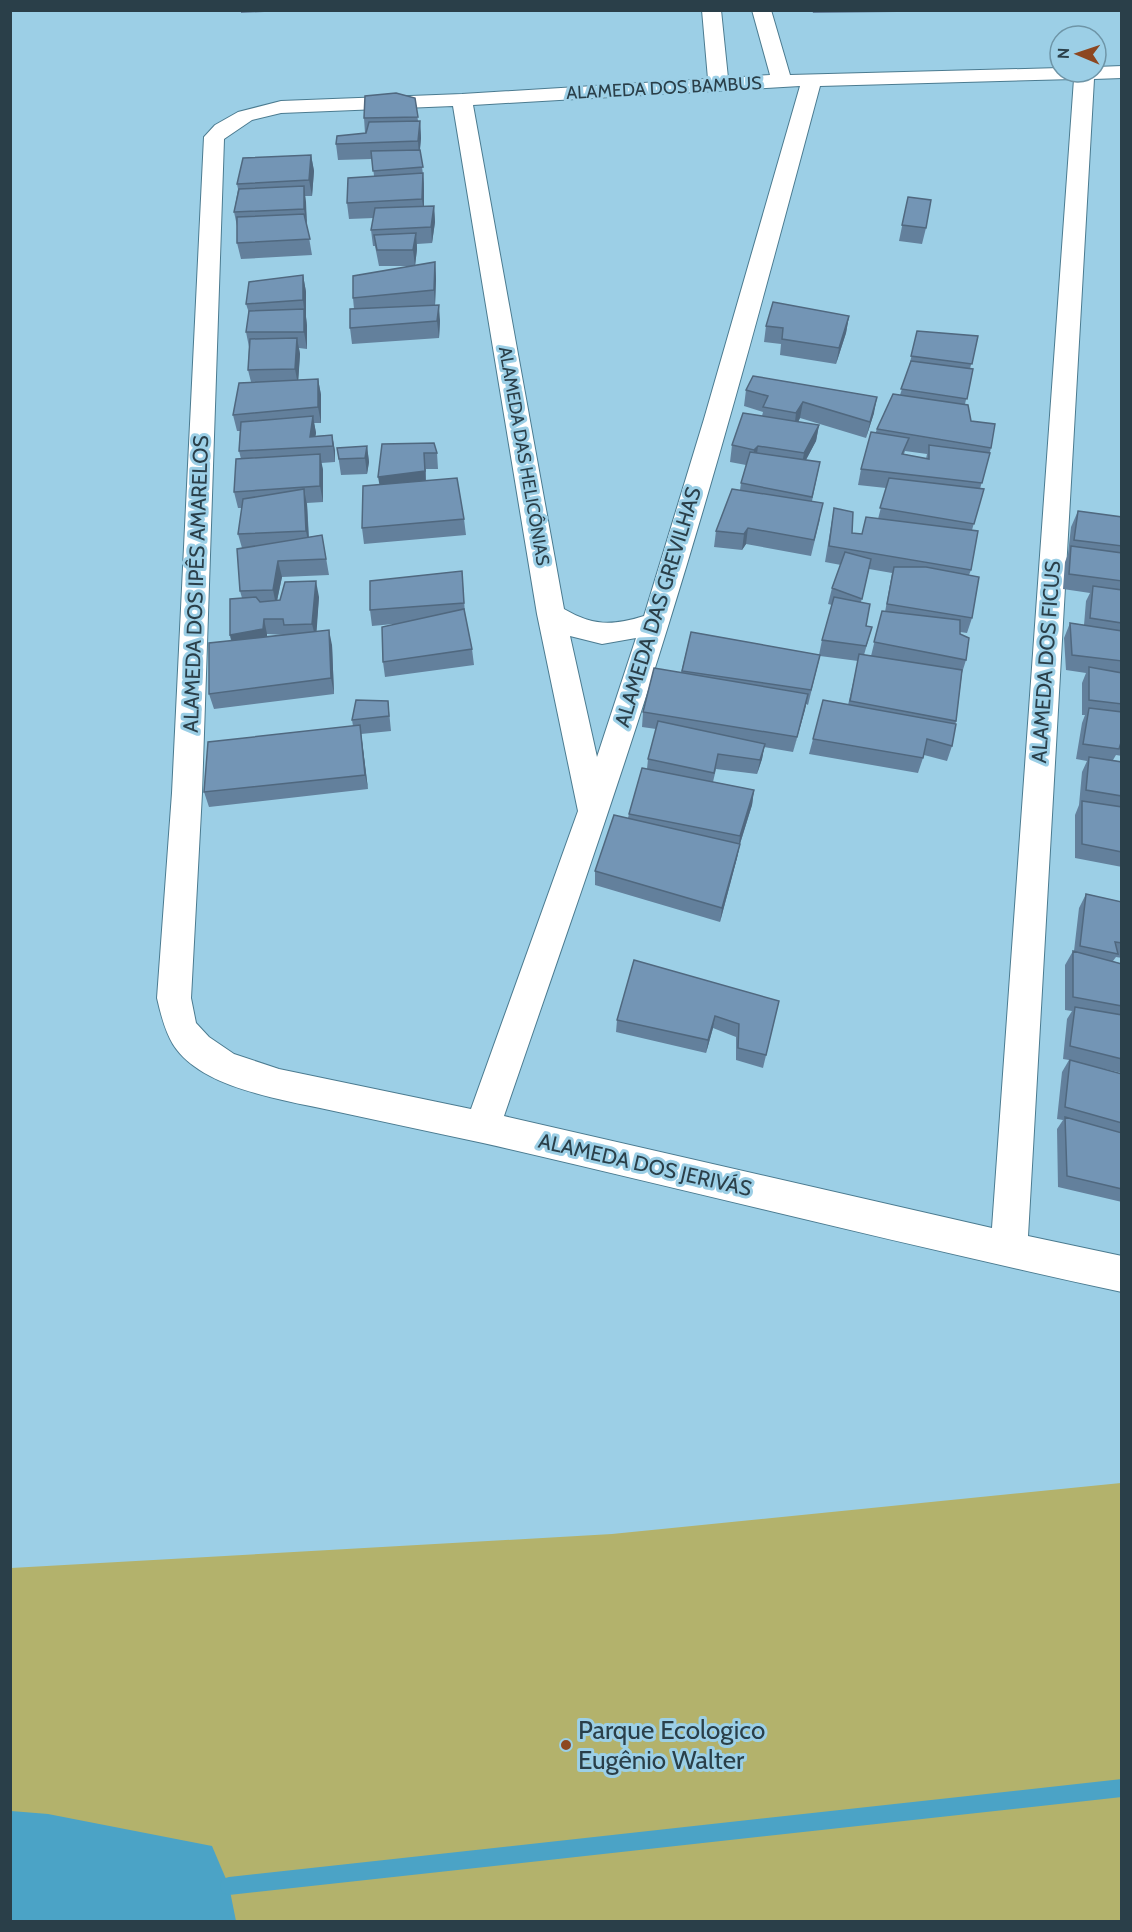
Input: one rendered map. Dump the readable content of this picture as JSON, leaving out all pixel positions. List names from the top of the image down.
{
  "streets": {
    "street": [
      "ALAMEDA DOS BAMBUS",
      "ALAMEDA DAS HELICÔNIAS",
      "ALAMEDA DOS IPÊS AMARELOS",
      "ALAMEDA DAS GREVILHAS",
      "ALAMEDA DOS FICUS",
      "ALAMEDA DOS JERIVÁS"
    ]
  },
  "crossings": [
    ["ALAMEDA DOS BAMBUS", "ALAMEDA DAS HELICÔNIAS"],
    ["ALAMEDA DOS BAMBUS", "ALAMEDA DOS IPÊS AMARELOS"],
    ["ALAMEDA DOS BAMBUS", "ALAMEDA DAS GREVILHAS"],
    ["ALAMEDA DAS HELICÔNIAS", "ALAMEDA DAS GREVILHAS"],
    ["ALAMEDA DOS IPÊS AMARELOS", "ALAMEDA DOS JERIVÁS"],
    ["ALAMEDA DAS GREVILHAS", "ALAMEDA DOS JERIVÁS"],
    ["ALAMEDA DOS FICUS", "ALAMEDA DOS JERIVÁS"]
  ],
  "places": ["Parque Ecologico Eugênio Walter"],
  "north": "left"
}
